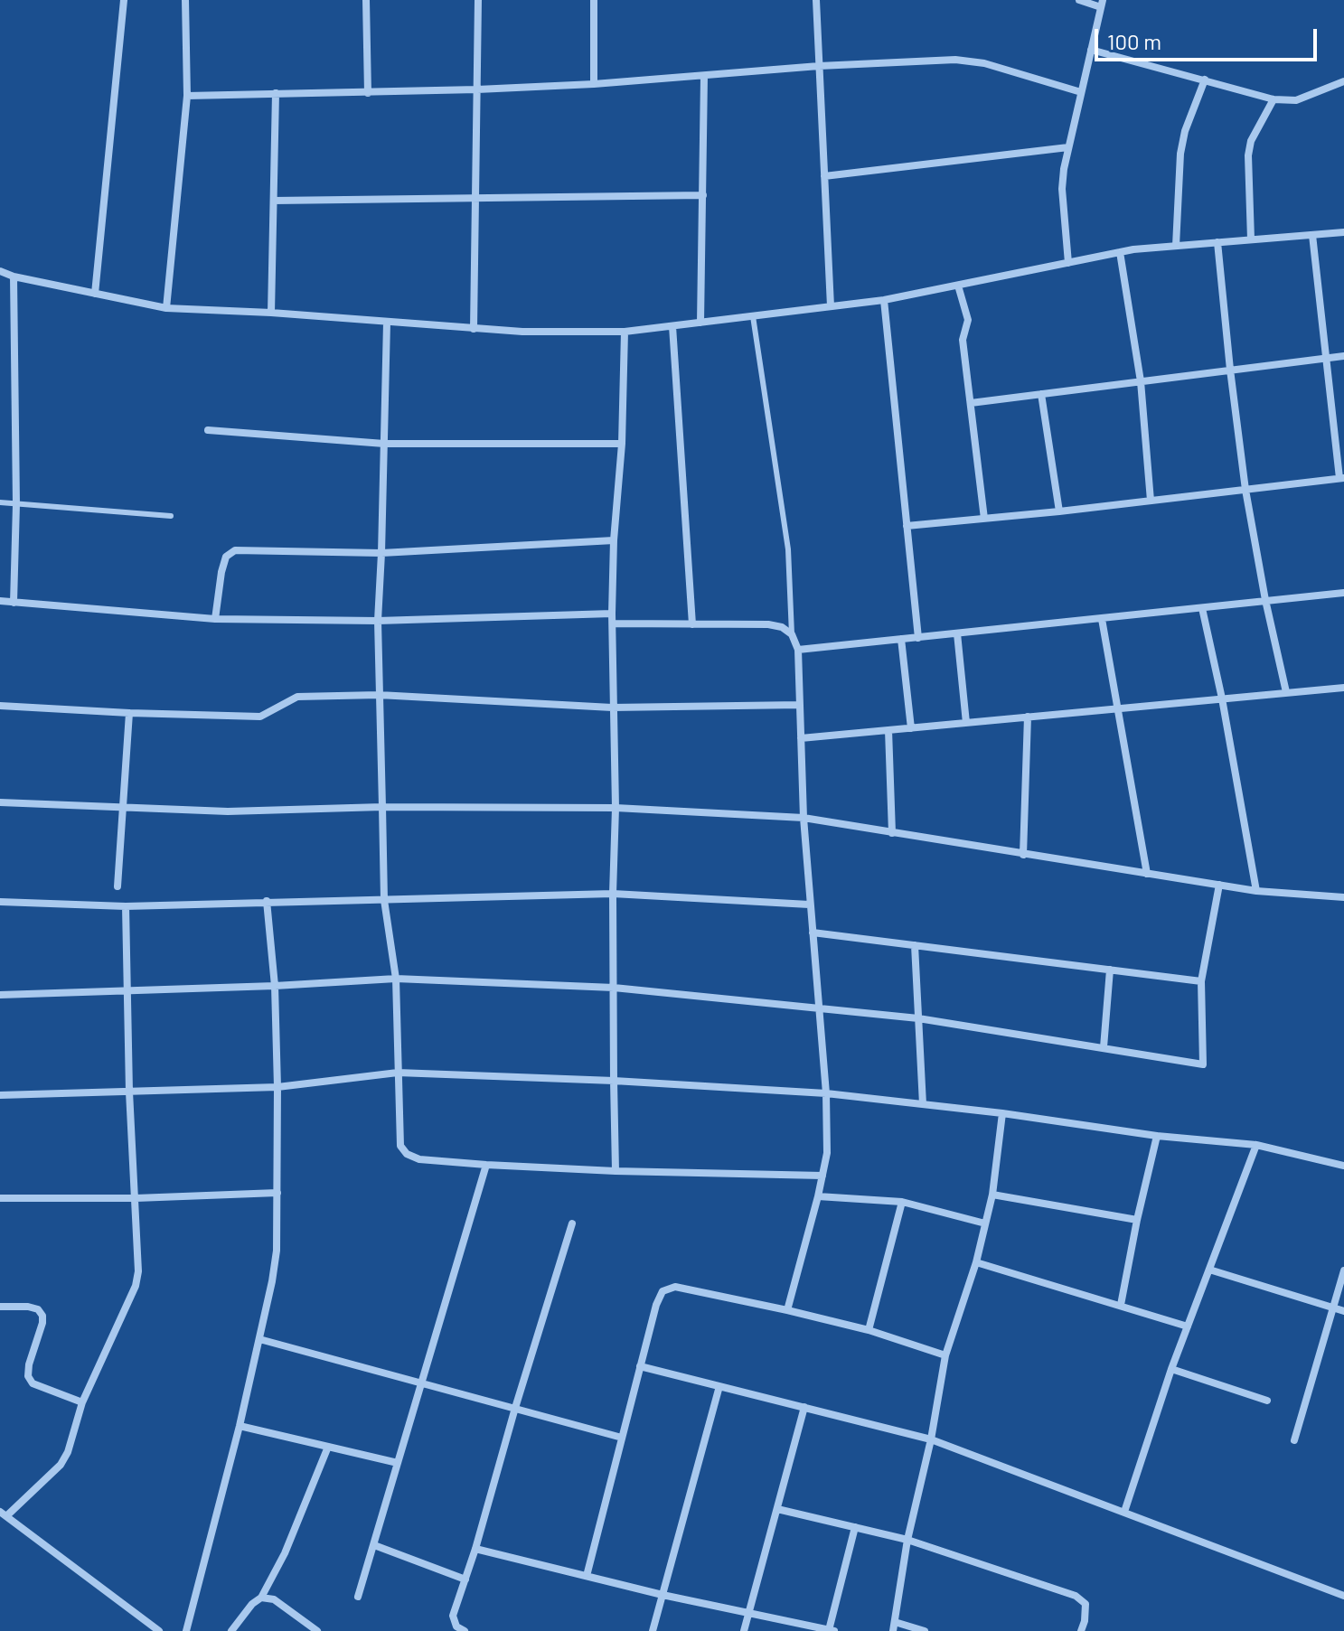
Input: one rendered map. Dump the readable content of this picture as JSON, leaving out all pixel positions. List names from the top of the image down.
{
  "scale_bar": "100 m"
}
